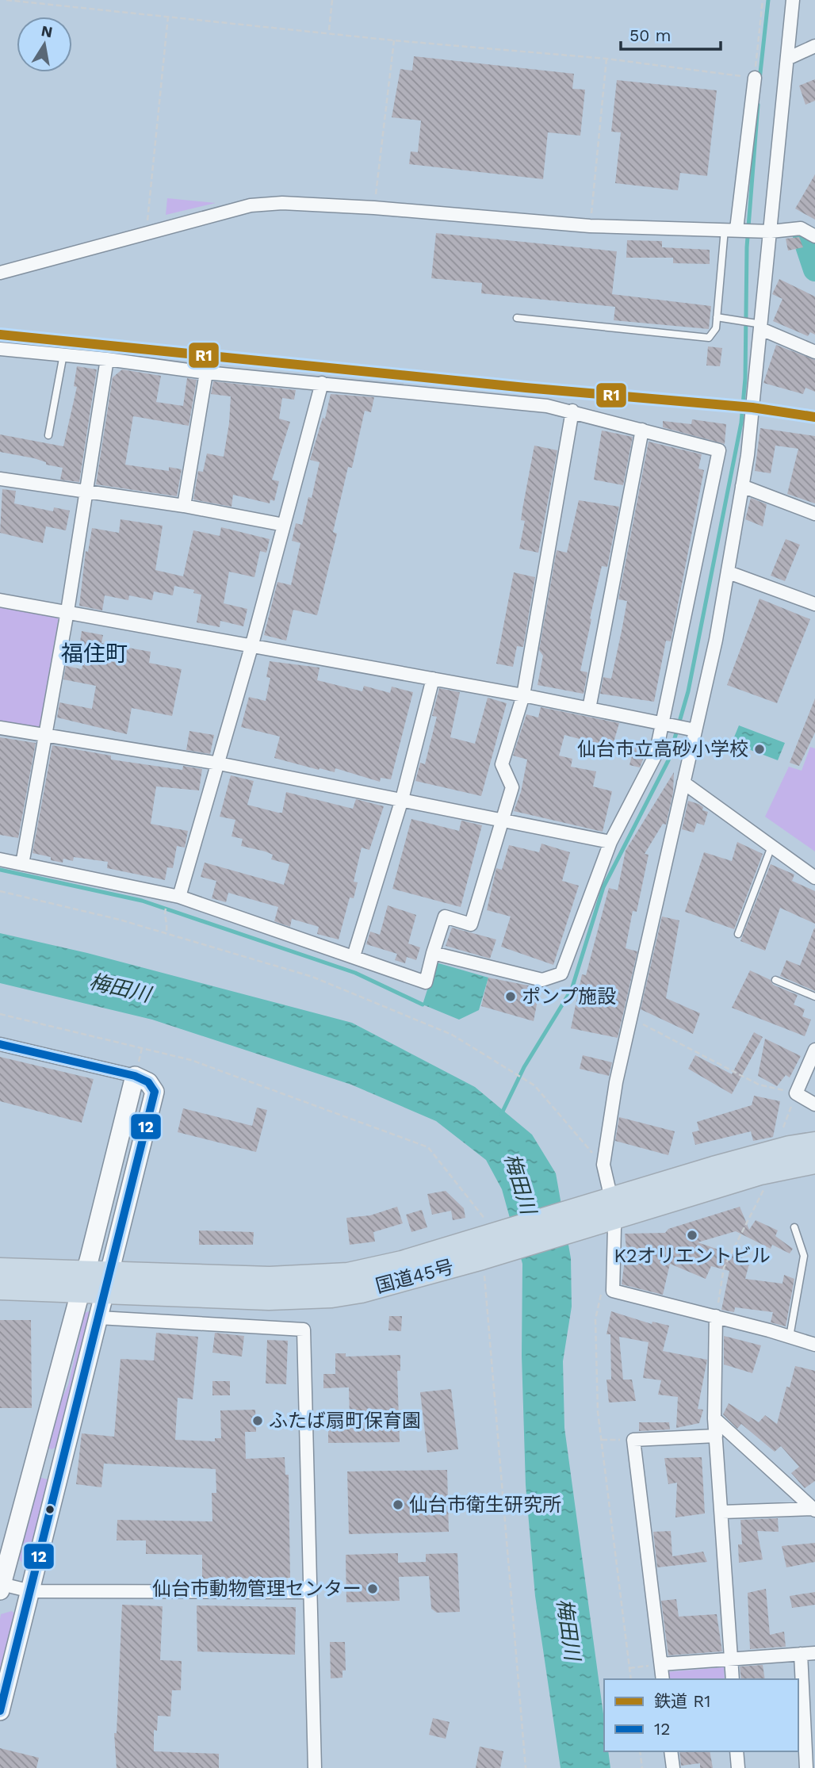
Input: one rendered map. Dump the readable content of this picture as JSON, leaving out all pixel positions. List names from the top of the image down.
{
  "streets": {
    "highway": ["国道45号"]
  },
  "districts": ["福住町"],
  "water": ["梅田川"],
  "places": [
    "仙台市立高砂小学校",
    "ポンプ施設",
    "K2オリエントビル",
    "ふたば扇町保育園",
    "仙台市衛生研究所",
    "仙台市動物管理センター"
  ],
  "lines": ["rail line R1", "transit line 12"],
  "legend": ["鉄道 R1", "12"],
  "scale_bar": "50 m",
  "north": "top"
}
